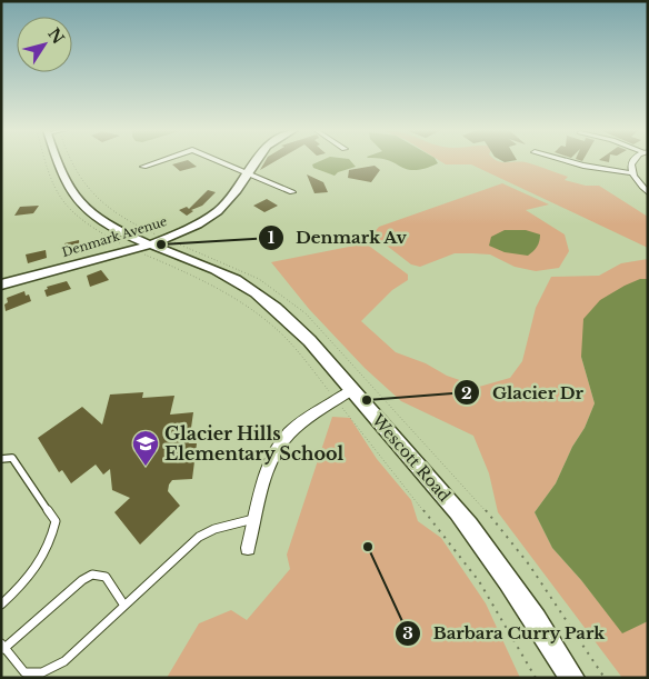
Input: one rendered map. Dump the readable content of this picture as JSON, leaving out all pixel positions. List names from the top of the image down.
{
  "streets": {
    "street": ["Denmark Avenue", "Wescott Road"]
  },
  "crossings": [
    ["Denmark Avenue", "Wescott Road"]
  ],
  "places": {
    "other": ["Denmark Av", "Glacier Dr", "Barbara Curry Park"],
    "school or university": ["Glacier Hills Elementary School"]
  },
  "north": "top right"
}
